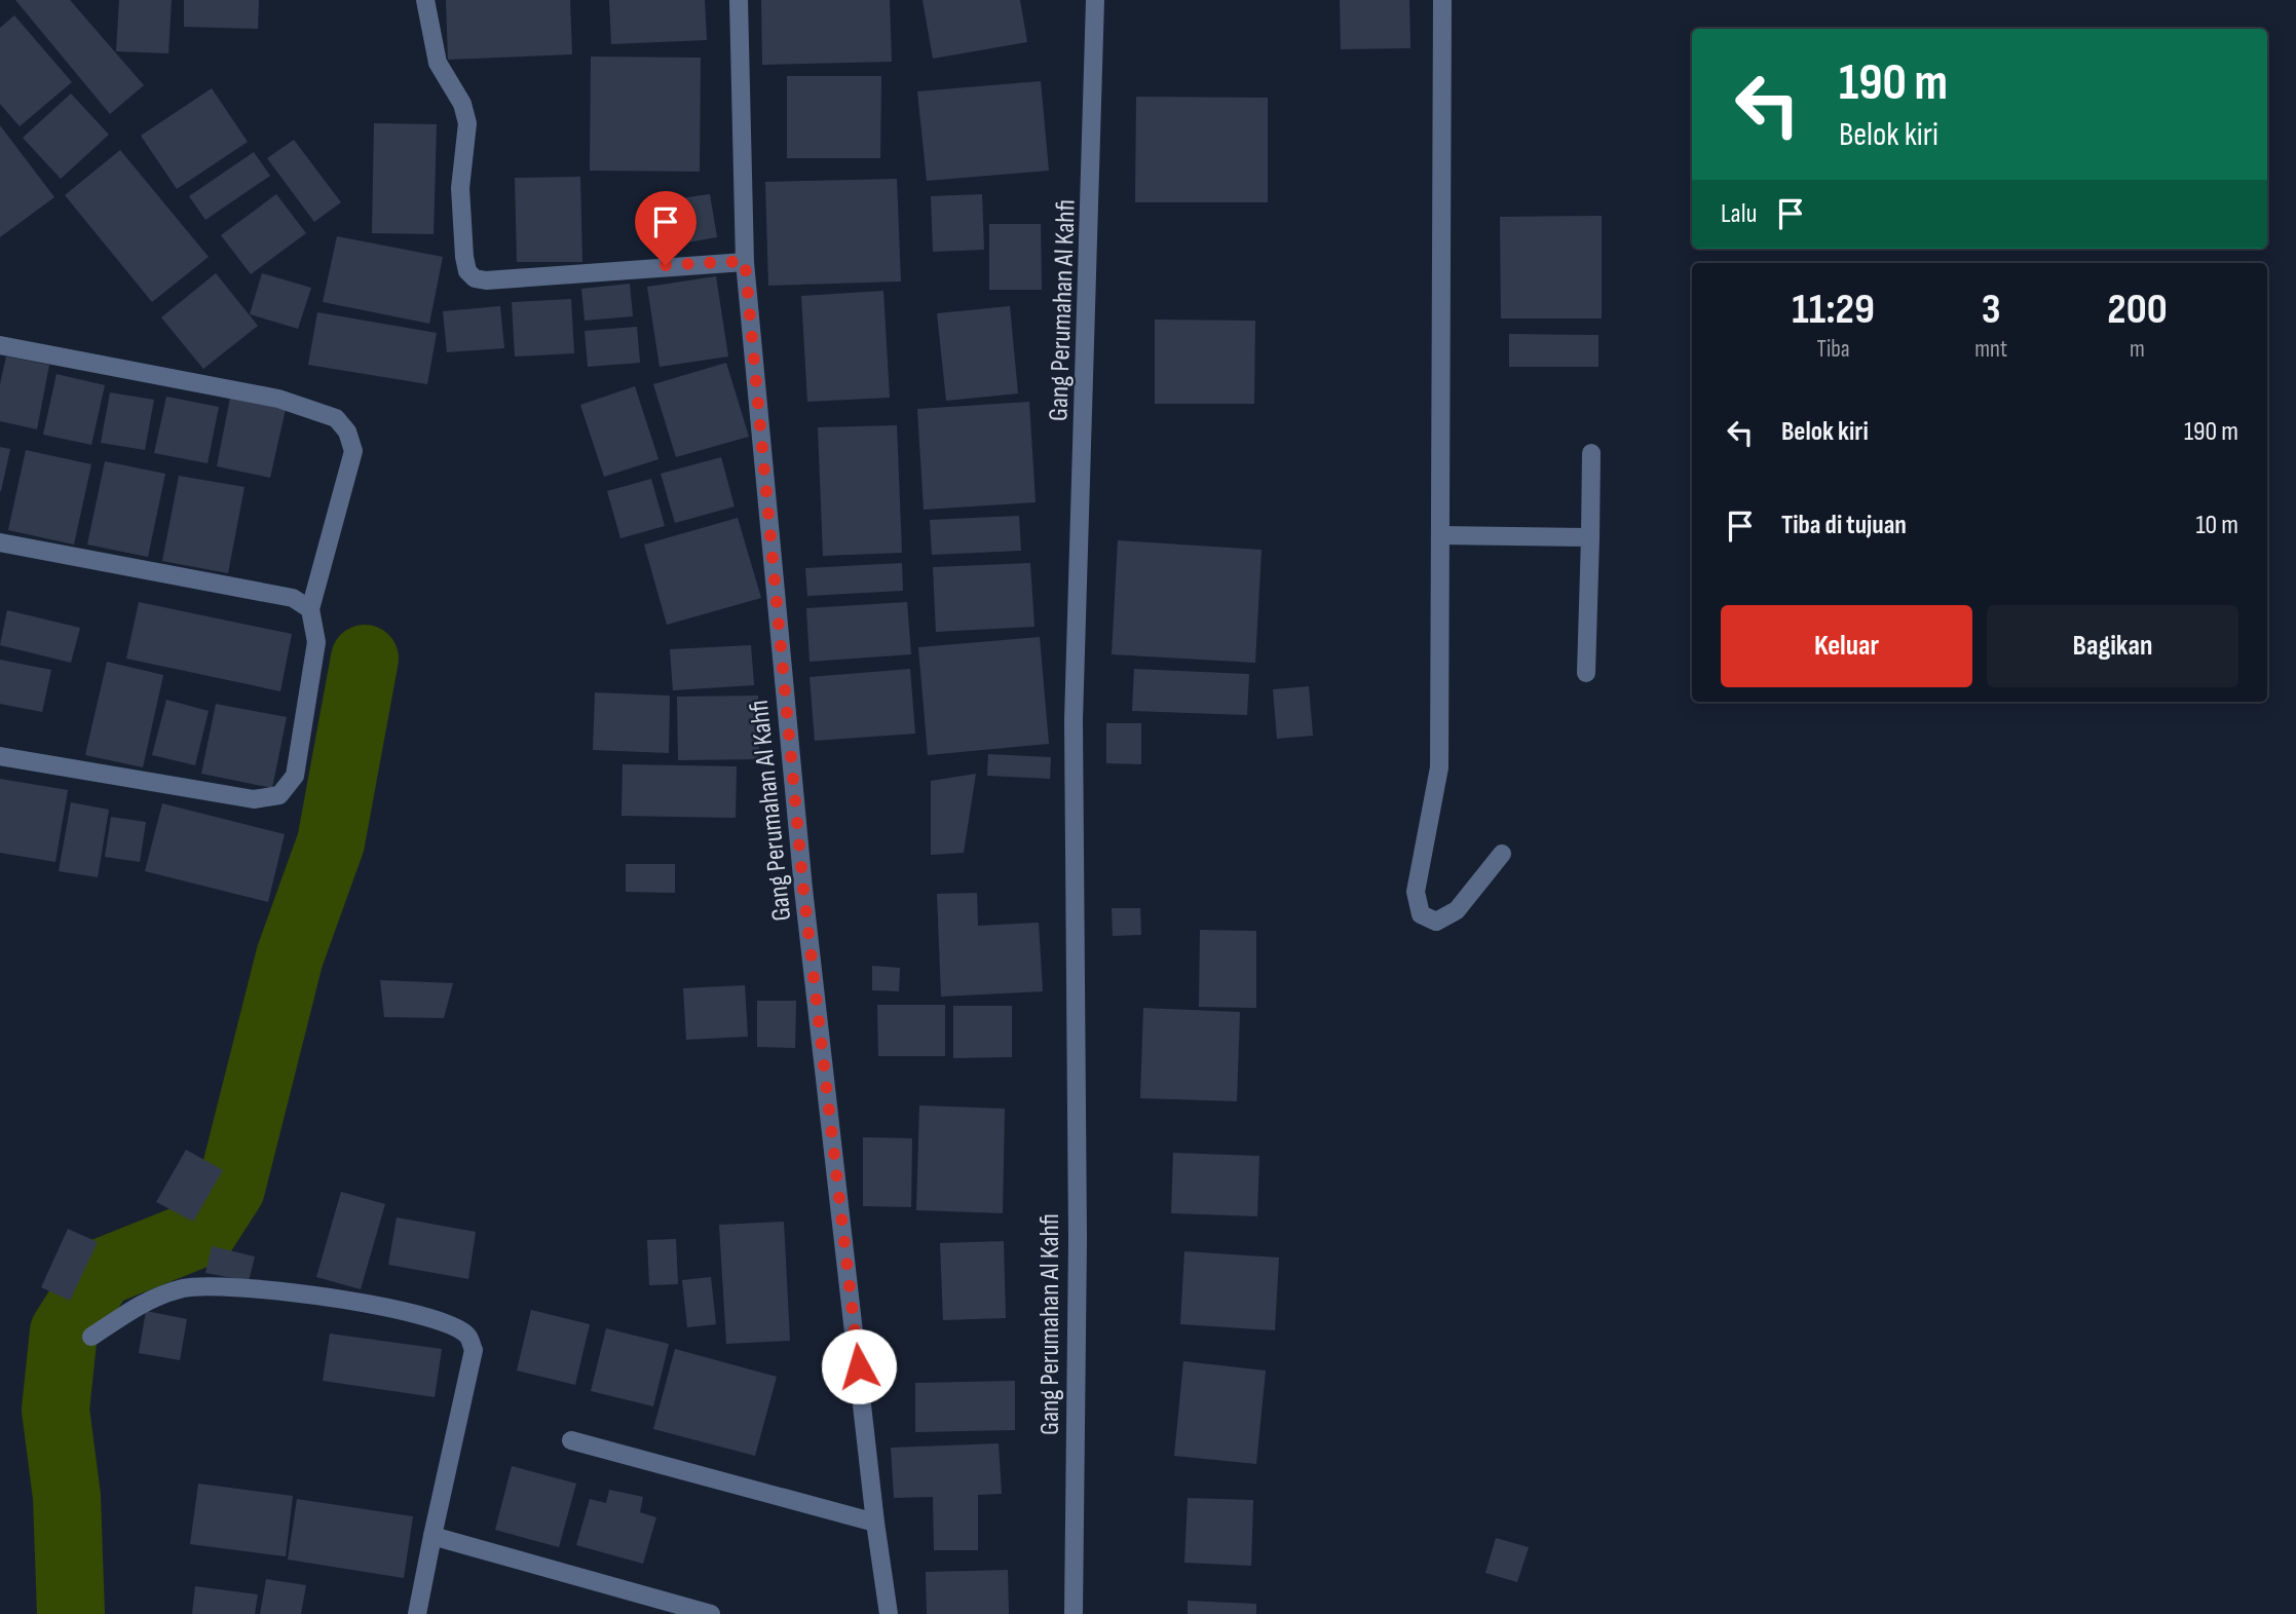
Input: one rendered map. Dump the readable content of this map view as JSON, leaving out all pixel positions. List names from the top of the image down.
{
  "streets": {
    "street": ["Gang Perumahan Al Kahfi"]
  },
  "page": {
    "turn": ["190 m", "Belok kiri"],
    "then": "Lalu",
    "eta": [
      "11:29",
      "Tiba",
      "3",
      "mnt",
      "200",
      "m"
    ],
    "list": [
      {
        "name": "Belok kiri",
        "value": "190 m"
      },
      {
        "name": "Tiba di tujuan",
        "value": "10 m"
      }
    ],
    "buttons": ["Keluar", "Bagikan"]
  }
}
